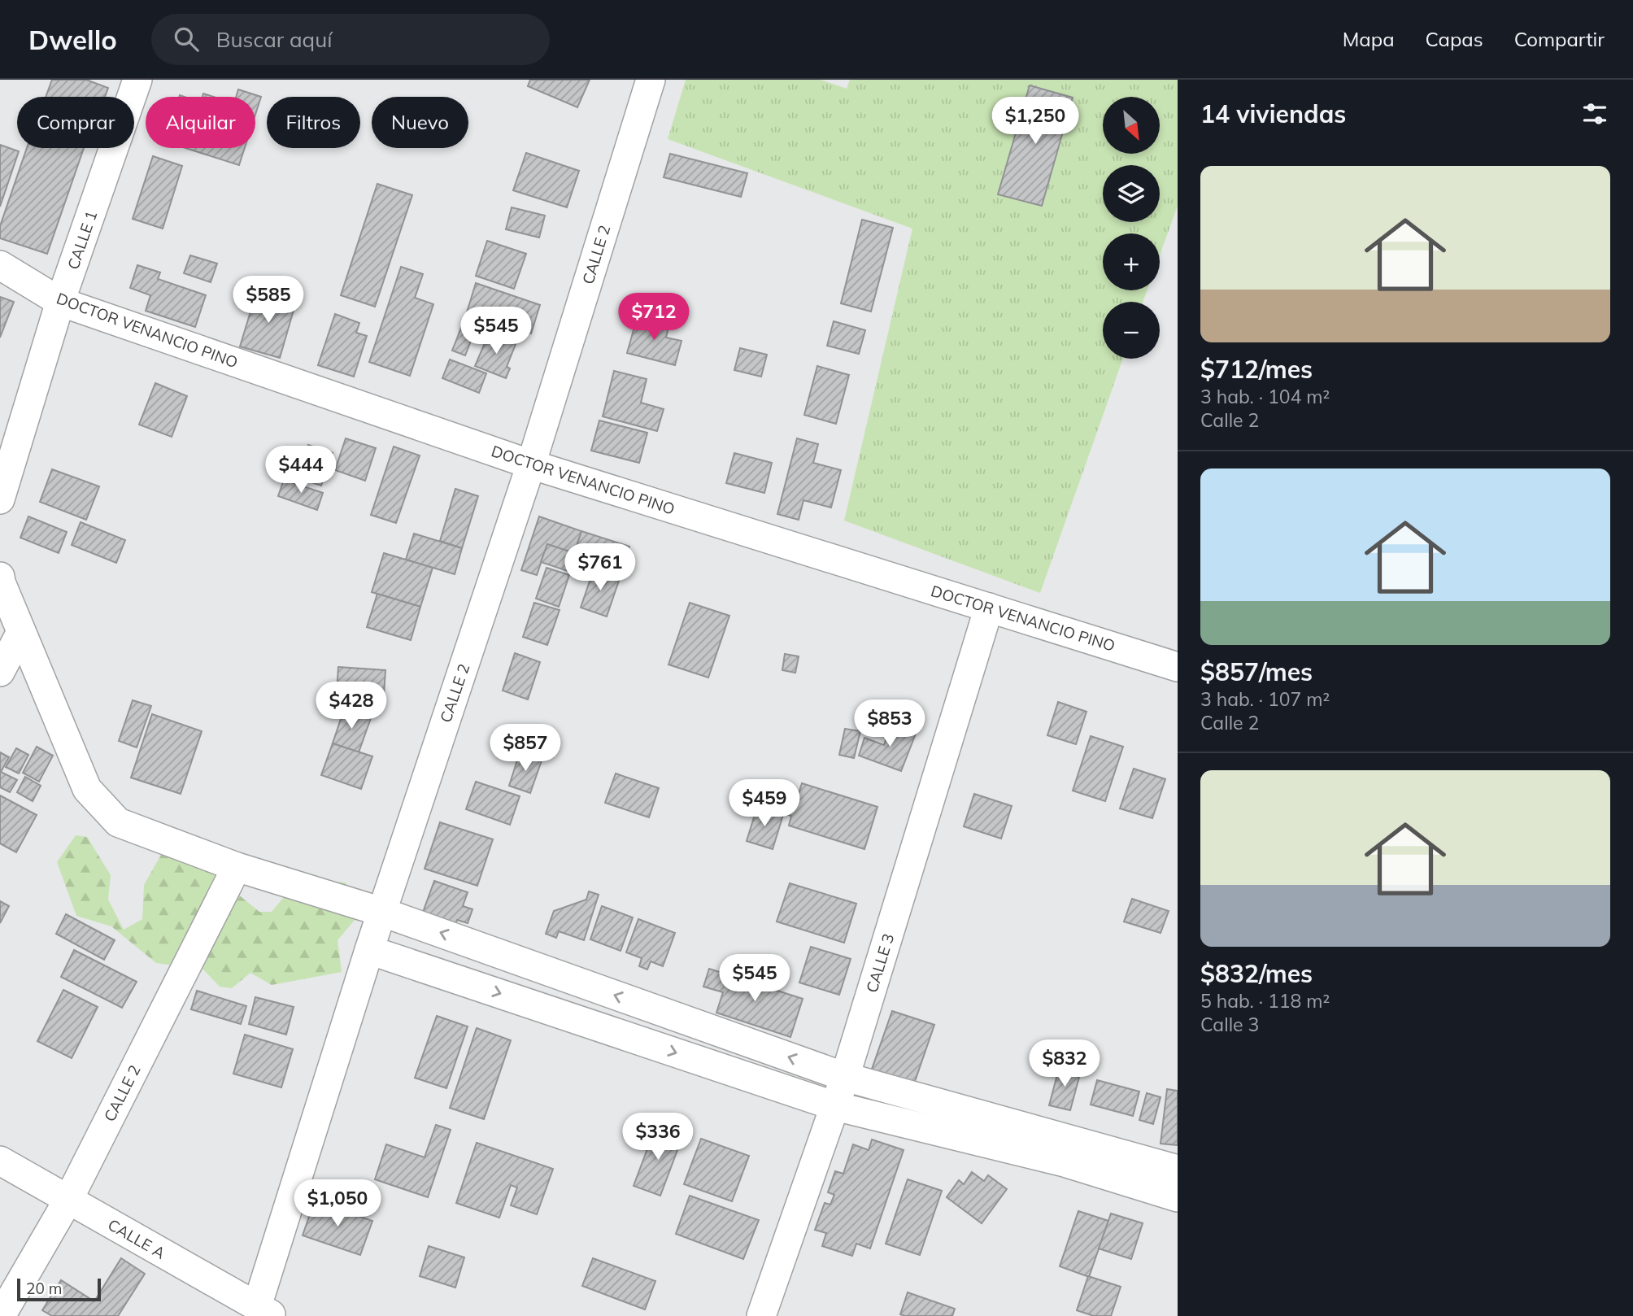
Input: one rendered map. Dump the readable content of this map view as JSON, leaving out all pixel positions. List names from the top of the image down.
{
  "streets": {
    "street": [
      "CALLE 1",
      "CALLE 2",
      "DOCTOR VENANCIO PINO",
      "CALLE 3",
      "CALLE A"
    ]
  },
  "crossings": [
    ["CALLE 1", "DOCTOR VENANCIO PINO"],
    ["CALLE 2", "DOCTOR VENANCIO PINO"],
    ["CALLE 2", "CALLE A"],
    ["DOCTOR VENANCIO PINO", "CALLE 3"]
  ],
  "scale_bar": "20 m",
  "north": "bottom right",
  "page": {
    "header": "Dwello",
    "search": "Buscar aquí",
    "nav": ["Mapa", "Capas", "Compartir"],
    "heading": "14 viviendas",
    "map_buttons": ["+", "−"],
    "price": [
      "$1,250",
      "$585",
      "$712",
      "$545",
      "$444",
      "$761",
      "$428",
      "$853",
      "$857",
      "$459",
      "$545",
      "$832",
      "$336",
      "$1,050"
    ],
    "chip": [
      "Comprar",
      "Alquilar",
      "Filtros",
      "Nuevo"
    ],
    "list": [
      {
        "name": "$712/mes",
        "note": "3 hab. · 104 m² · Calle 2"
      },
      {
        "name": "$857/mes",
        "note": "3 hab. · 107 m² · Calle 2"
      },
      {
        "name": "$832/mes",
        "note": "5 hab. · 118 m² · Calle 3"
      }
    ],
    "scale": "20 m"
  }
}
